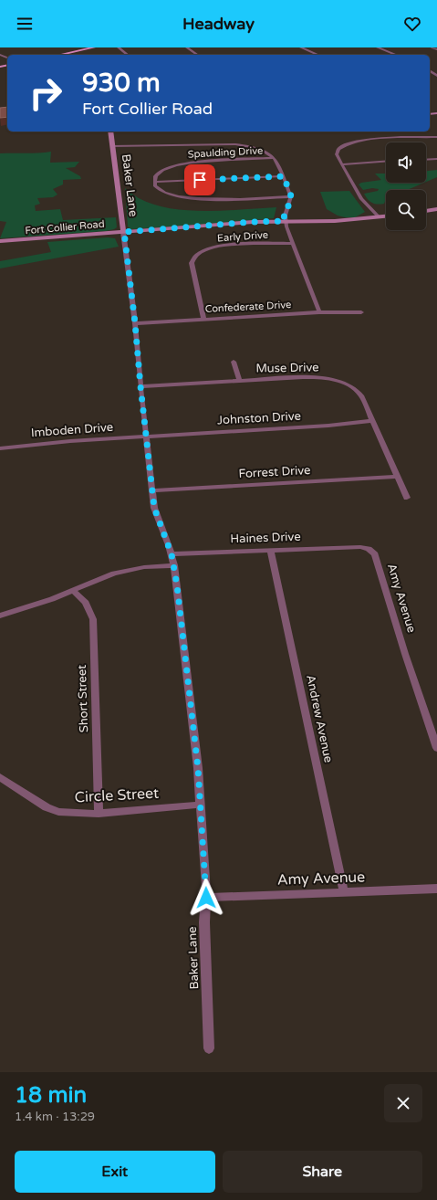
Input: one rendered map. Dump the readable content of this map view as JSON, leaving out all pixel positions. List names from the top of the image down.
{
  "streets": {
    "street": [
      "Spaulding Drive",
      "Baker Lane",
      "Fort Collier Road",
      "Early Drive",
      "Confederate Drive",
      "Muse Drive",
      "Johnston Drive",
      "Imboden Drive",
      "Forrest Drive",
      "Haines Drive",
      "Amy Avenue",
      "Short Street",
      "Andrew Avenue",
      "Circle Street"
    ]
  },
  "crossings": [
    ["Baker Lane", "Fort Collier Road"],
    ["Baker Lane", "Confederate Drive"],
    ["Baker Lane", "Muse Drive"],
    ["Baker Lane", "Johnston Drive"],
    ["Baker Lane", "Imboden Drive"],
    ["Baker Lane", "Forrest Drive"],
    ["Baker Lane", "Haines Drive"],
    ["Baker Lane", "Amy Avenue"],
    ["Baker Lane", "Circle Street"],
    ["Early Drive", "Confederate Drive"],
    ["Muse Drive", "Johnston Drive"],
    ["Muse Drive", "Forrest Drive"],
    ["Johnston Drive", "Imboden Drive"],
    ["Haines Drive", "Amy Avenue"],
    ["Haines Drive", "Andrew Avenue"],
    ["Amy Avenue", "Andrew Avenue"],
    ["Short Street", "Circle Street"]
  ],
  "page": {
    "header": "Headway",
    "turn": ["930 m", "Fort Collier Road"],
    "heading": ["18 min", "1.4 km · 13:29"],
    "buttons": ["Exit", "Share"]
  }
}
